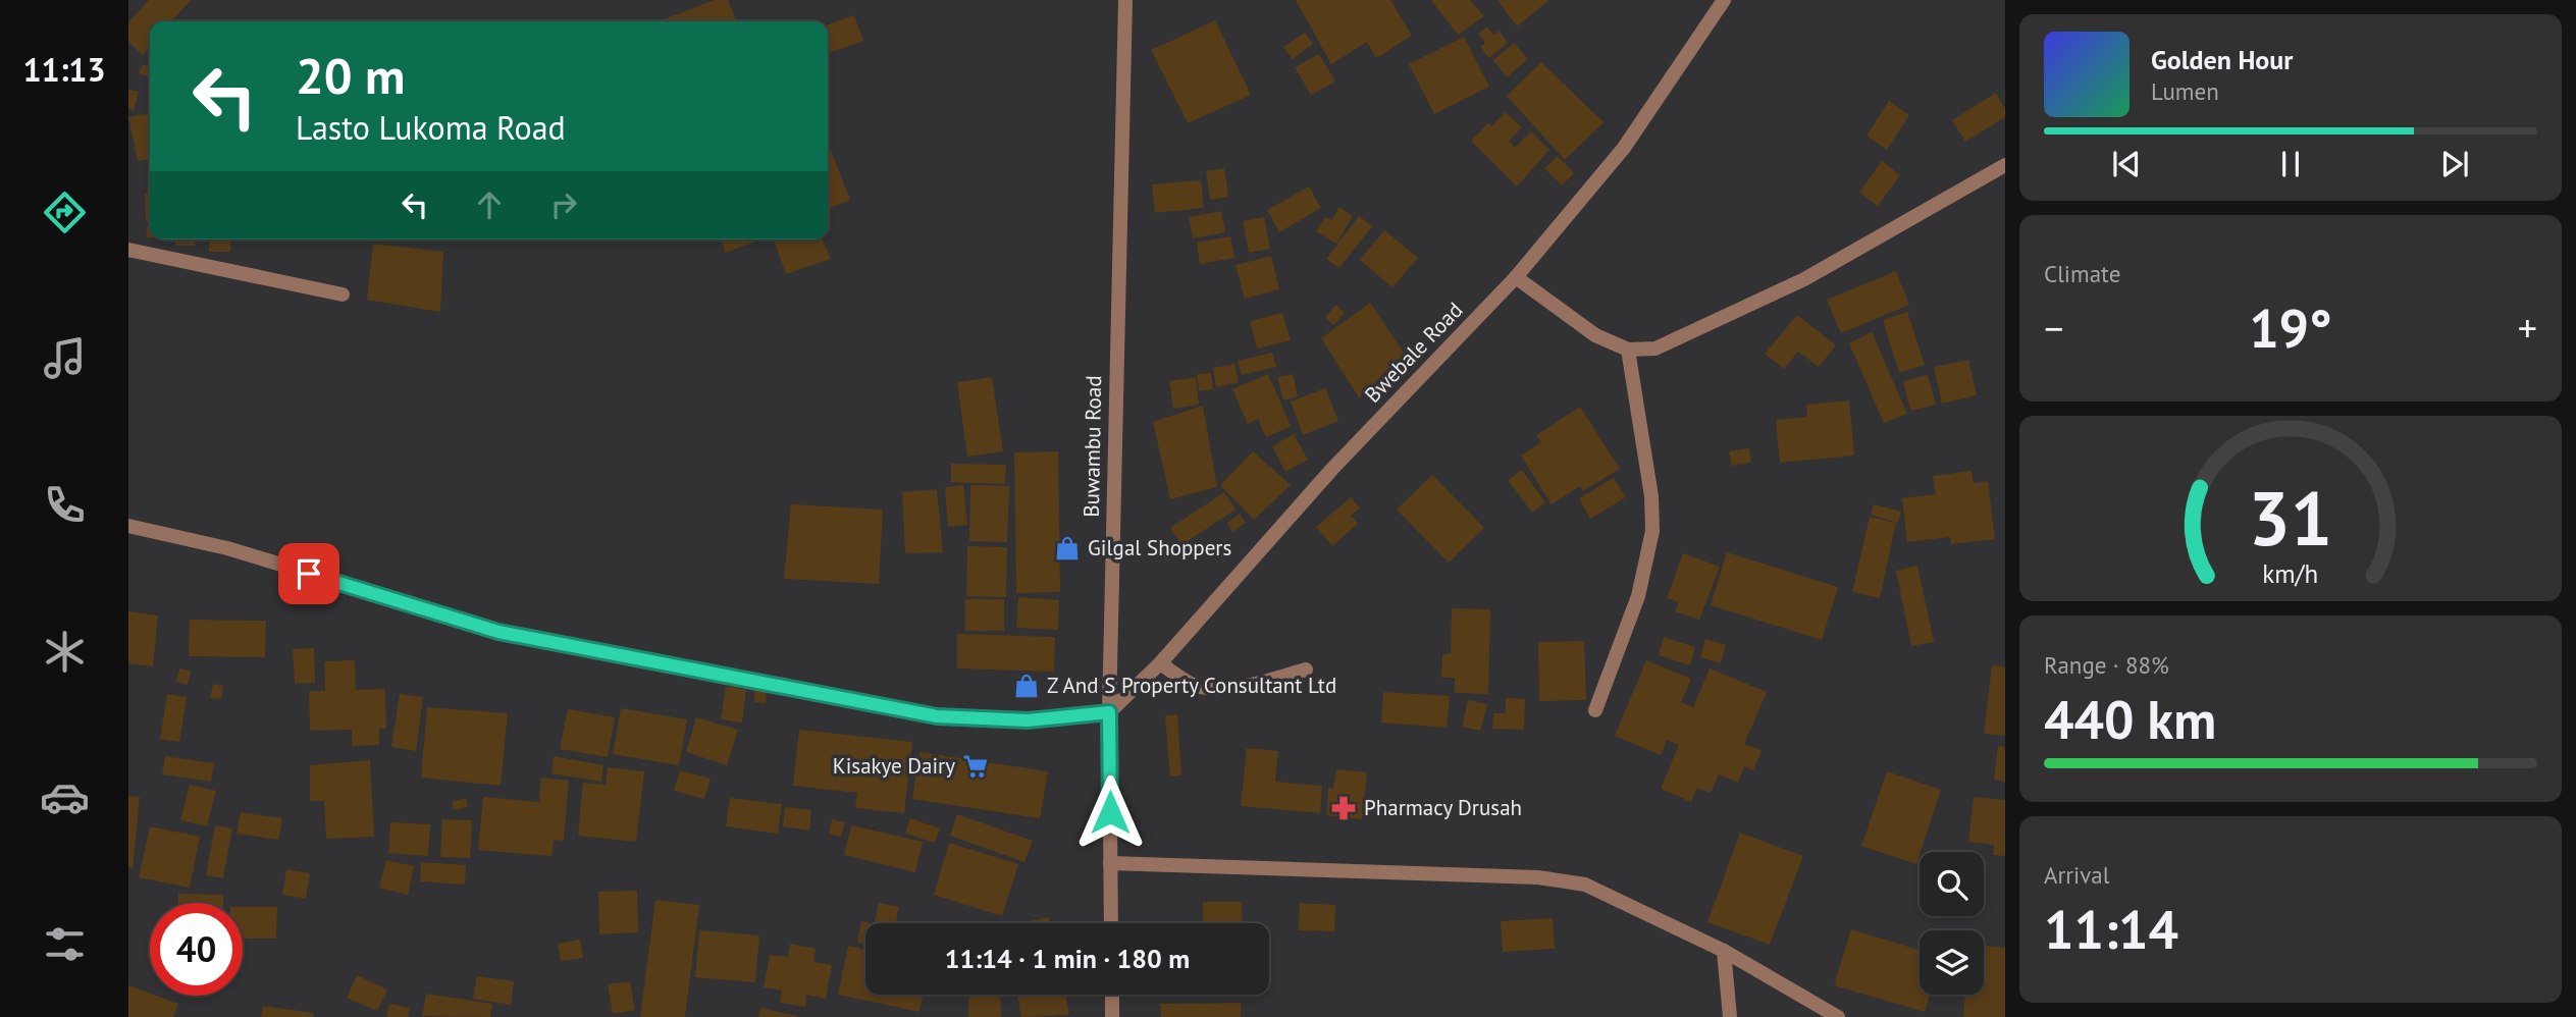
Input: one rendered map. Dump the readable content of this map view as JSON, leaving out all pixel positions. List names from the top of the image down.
{
  "streets": {
    "street": ["Bwebale Road", "Buwambu Road"]
  },
  "crossings": [
    ["Bwebale Road", "Buwambu Road"]
  ],
  "places": {
    "shop": ["Gilgal Shoppers", "Z And S Property Consultant Ltd"],
    "supermarket": ["Kisakye Dairy"],
    "pharmacy": ["Pharmacy Drusah"]
  },
  "page": {
    "tabs": "11:13",
    "turn": ["20 m", "Lasto Lukoma Road"],
    "song": ["Golden Hour", "Lumen"],
    "tile": [
      "Climate",
      ["Range · 88%", "440 km"],
      ["Arrival", "11:14"]
    ],
    "heat": ["−", "19°", "+"],
    "limit": "40",
    "trip": "11:14 · 1 min · 180 m",
    "gauge": ["31", "km/h"]
  }
}
